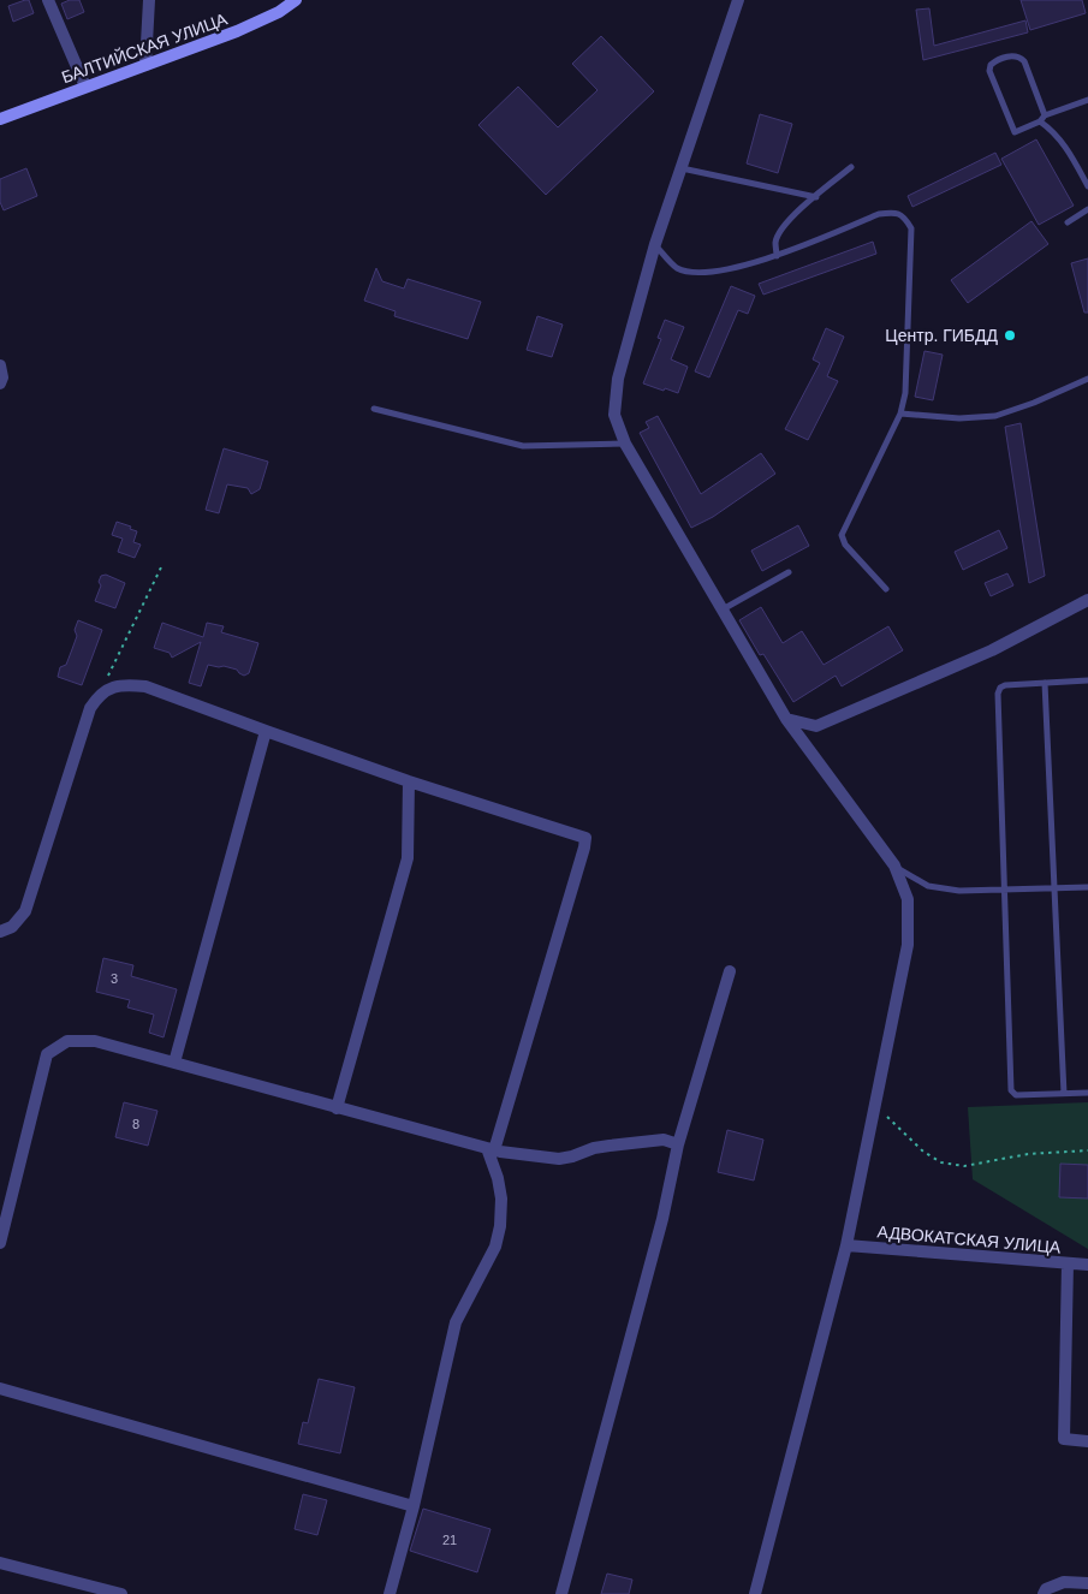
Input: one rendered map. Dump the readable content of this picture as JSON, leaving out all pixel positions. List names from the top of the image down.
{
  "streets": {
    "main road": ["БАЛТИЙСКАЯ УЛИЦА"],
    "street": ["АДВОКАТСКАЯ УЛИЦА"]
  },
  "places": ["Центр. ГИБДД"],
  "house_numbers": ["3", "8", "21"]
}
